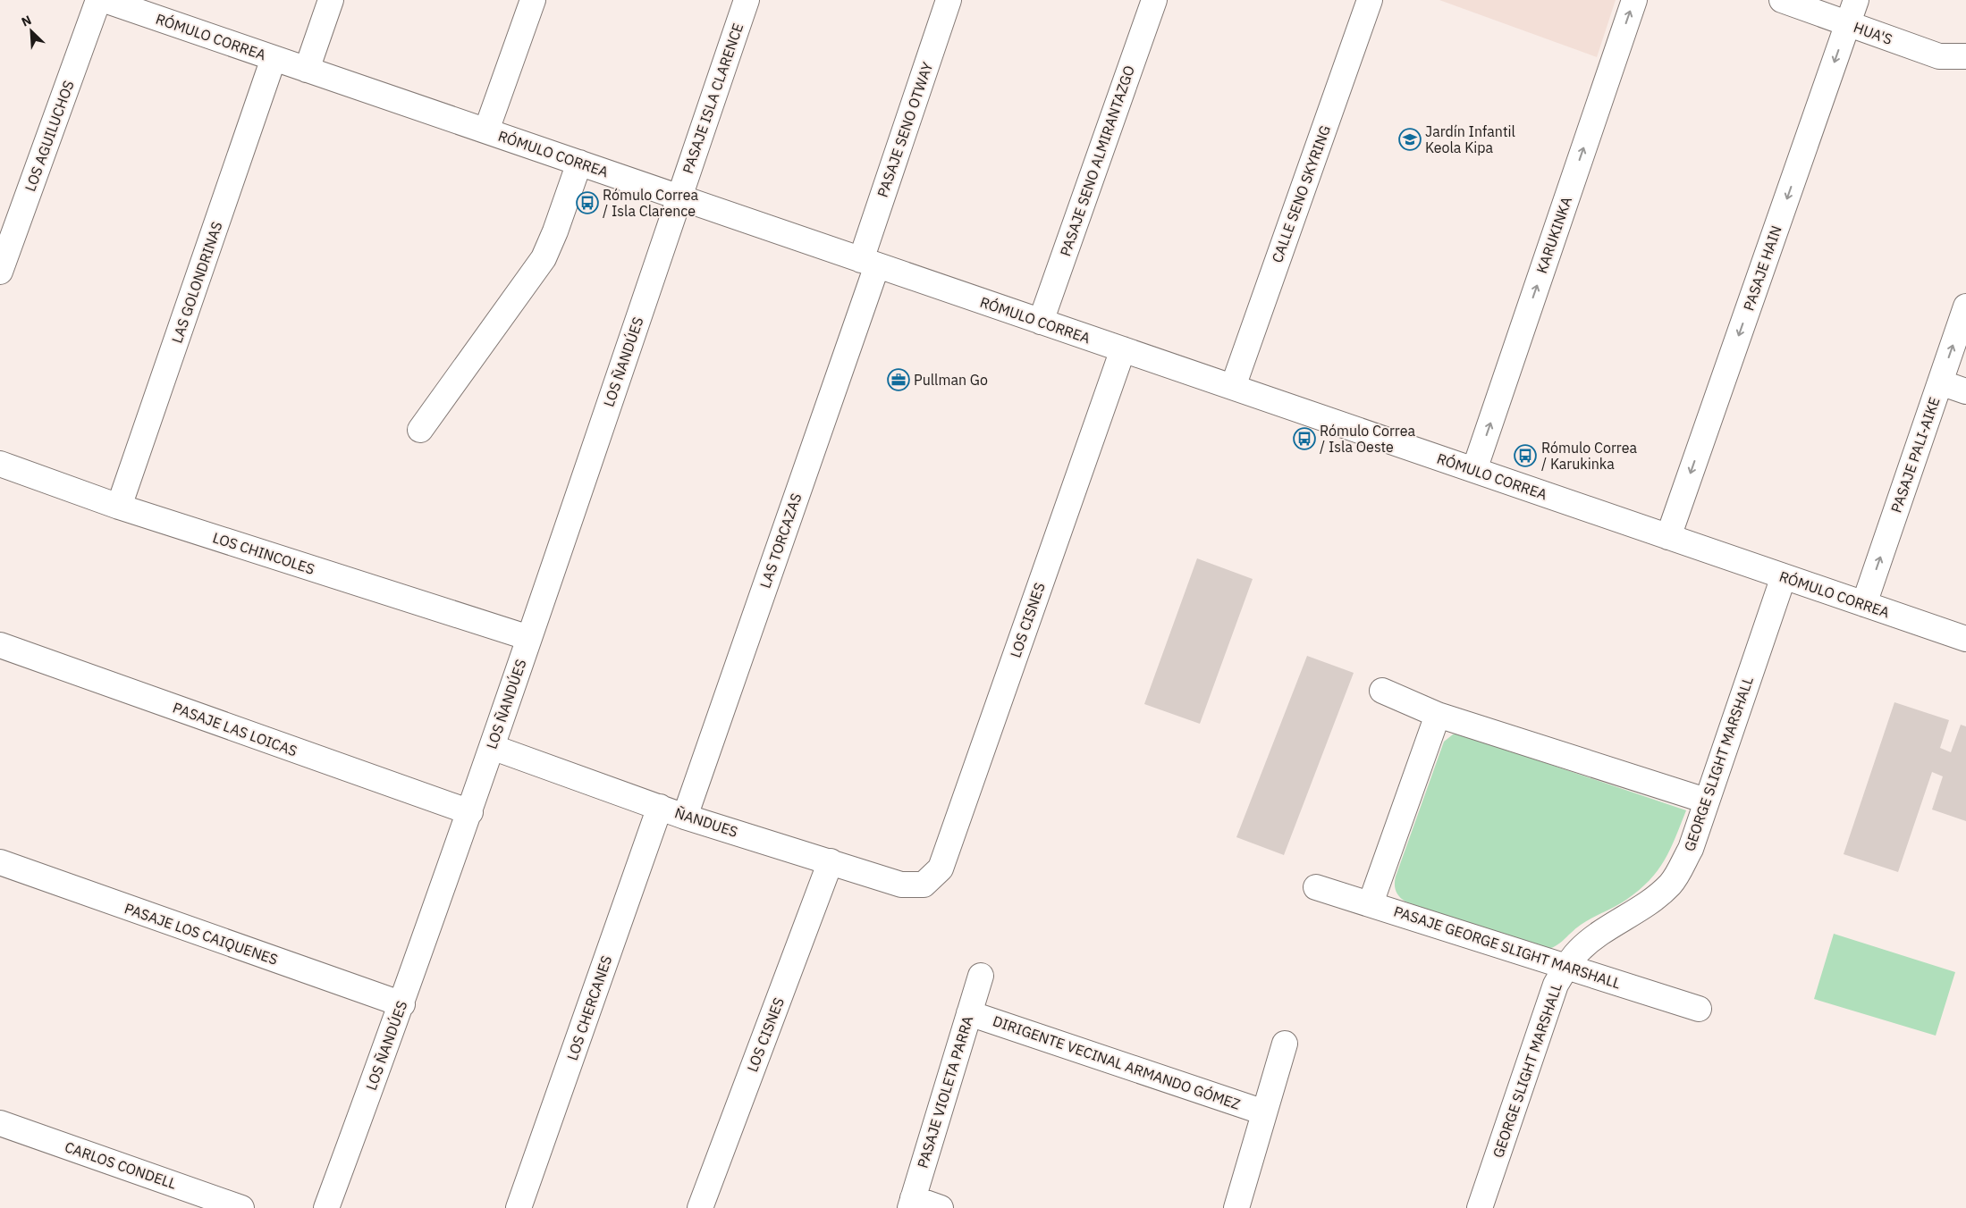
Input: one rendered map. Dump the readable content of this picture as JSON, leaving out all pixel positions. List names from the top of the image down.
{
  "streets": {
    "street": [
      "HUA'S",
      "RÓMULO CORREA",
      "PASAJE ISLA CLARENCE",
      "PASAJE SENO OTWAY",
      "LOS AGUILUCHOS",
      "PASAJE SENO ALMIRANTAZGO",
      "CALLE SENO SKYRING",
      "KARUKINKA",
      "PASAJE HAIN",
      "LAS GOLONDRINAS",
      "LOS ÑANDÚES",
      "PASAJE PALI-AIKE",
      "LAS TORCAZAS",
      "LOS CHINCOLES",
      "LOS CISNES",
      "PASAJE LAS LOICAS",
      "GEORGE SLIGHT MARSHALL",
      "ÑANDUES",
      "PASAJE LOS CAIQUENES",
      "PASAJE GEORGE SLIGHT MARSHALL",
      "LOS CHERCANES",
      "DIRIGENTE VECINAL ARMANDO GÓMEZ",
      "PASAJE VIOLETA PARRA",
      "CARLOS CONDELL"
    ]
  },
  "crossings": [
    ["HUA'S", "PASAJE HAIN"],
    ["RÓMULO CORREA", "PASAJE ISLA CLARENCE"],
    ["RÓMULO CORREA", "PASAJE SENO OTWAY"],
    ["RÓMULO CORREA", "PASAJE SENO ALMIRANTAZGO"],
    ["RÓMULO CORREA", "CALLE SENO SKYRING"],
    ["RÓMULO CORREA", "KARUKINKA"],
    ["RÓMULO CORREA", "PASAJE HAIN"],
    ["RÓMULO CORREA", "LAS GOLONDRINAS"],
    ["RÓMULO CORREA", "LOS ÑANDÚES"],
    ["RÓMULO CORREA", "PASAJE PALI-AIKE"],
    ["RÓMULO CORREA", "LAS TORCAZAS"],
    ["RÓMULO CORREA", "LOS CISNES"],
    ["RÓMULO CORREA", "GEORGE SLIGHT MARSHALL"],
    ["PASAJE ISLA CLARENCE", "LOS ÑANDÚES"],
    ["PASAJE SENO OTWAY", "LAS TORCAZAS"],
    ["LAS GOLONDRINAS", "LOS CHINCOLES"],
    ["LOS ÑANDÚES", "LOS CHINCOLES"],
    ["LOS ÑANDÚES", "PASAJE LAS LOICAS"],
    ["LOS ÑANDÚES", "ÑANDUES"],
    ["LOS ÑANDÚES", "PASAJE LOS CAIQUENES"],
    ["LAS TORCAZAS", "ÑANDUES"],
    ["LOS CISNES", "ÑANDUES"],
    ["GEORGE SLIGHT MARSHALL", "PASAJE GEORGE SLIGHT MARSHALL"],
    ["ÑANDUES", "LOS CHERCANES"],
    ["DIRIGENTE VECINAL ARMANDO GÓMEZ", "PASAJE VIOLETA PARRA"]
  ],
  "one_way": ["KARUKINKA", "PASAJE HAIN", "PASAJE PALI-AIKE"],
  "places": {
    "school or university": ["Jardín Infantil Keola Kipa"],
    "bus stop": ["Rómulo Correa / Isla Clarence", "Rómulo Correa / Isla Oeste", "Rómulo Correa / Karukinka"],
    "office": ["Pullman Go"]
  },
  "north": "top left"
}
